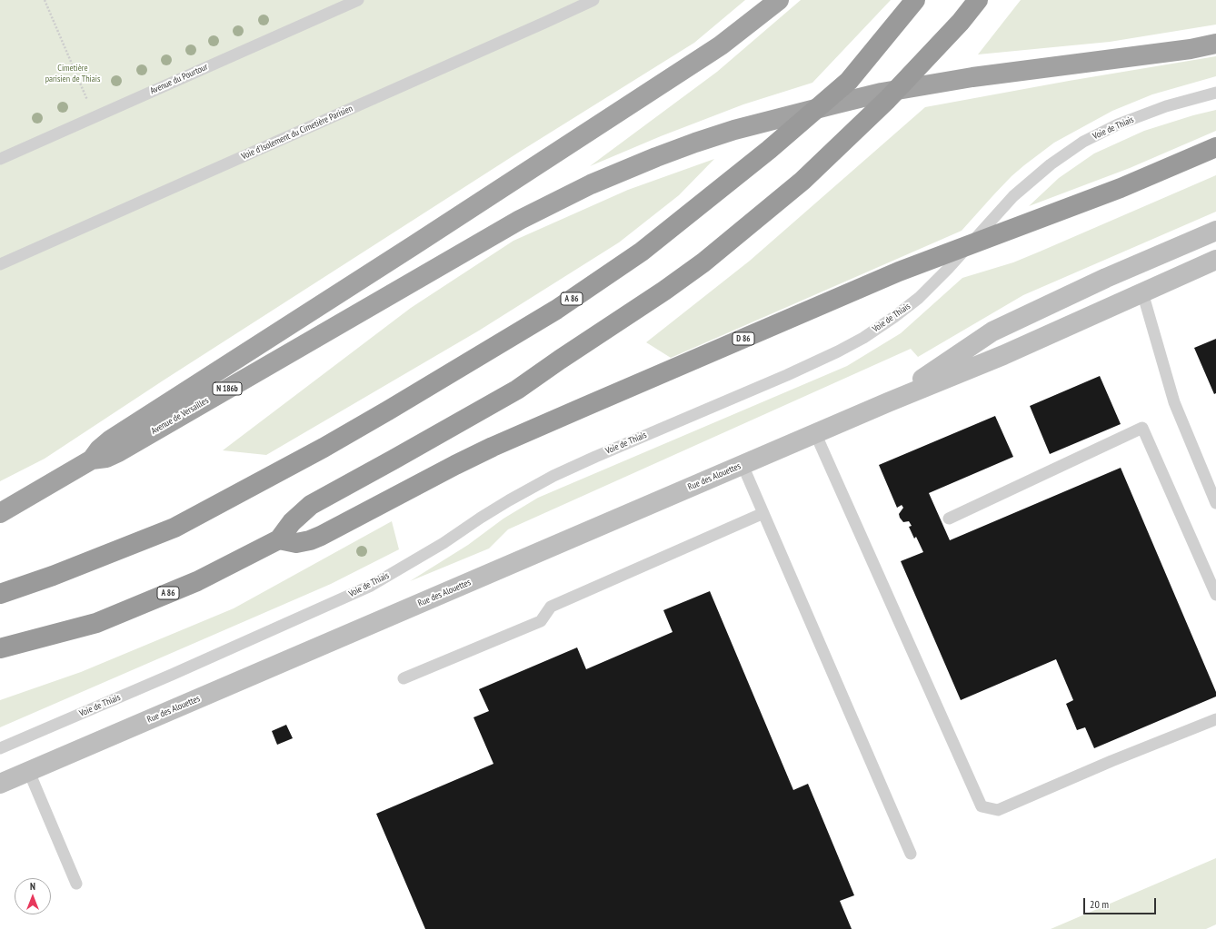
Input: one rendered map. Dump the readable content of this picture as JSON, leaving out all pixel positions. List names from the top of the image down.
{
  "streets": {
    "highway": [
      "A 86",
      "D 86",
      "N 186b",
      "Avenue de Versailles"
    ],
    "main road": ["Rue des Alouettes"],
    "lane": ["Avenue du Pourtour", "Voie de Thiais", "Voie d'Isolement du Cimetière Parisien"]
  },
  "crossings": [
    ["A 86", "D 86"],
    ["N 186b", "Avenue de Versailles"]
  ],
  "parks": ["Cimetière parisien de Thiais"],
  "scale_bar": "20 m",
  "north": "top"
}
